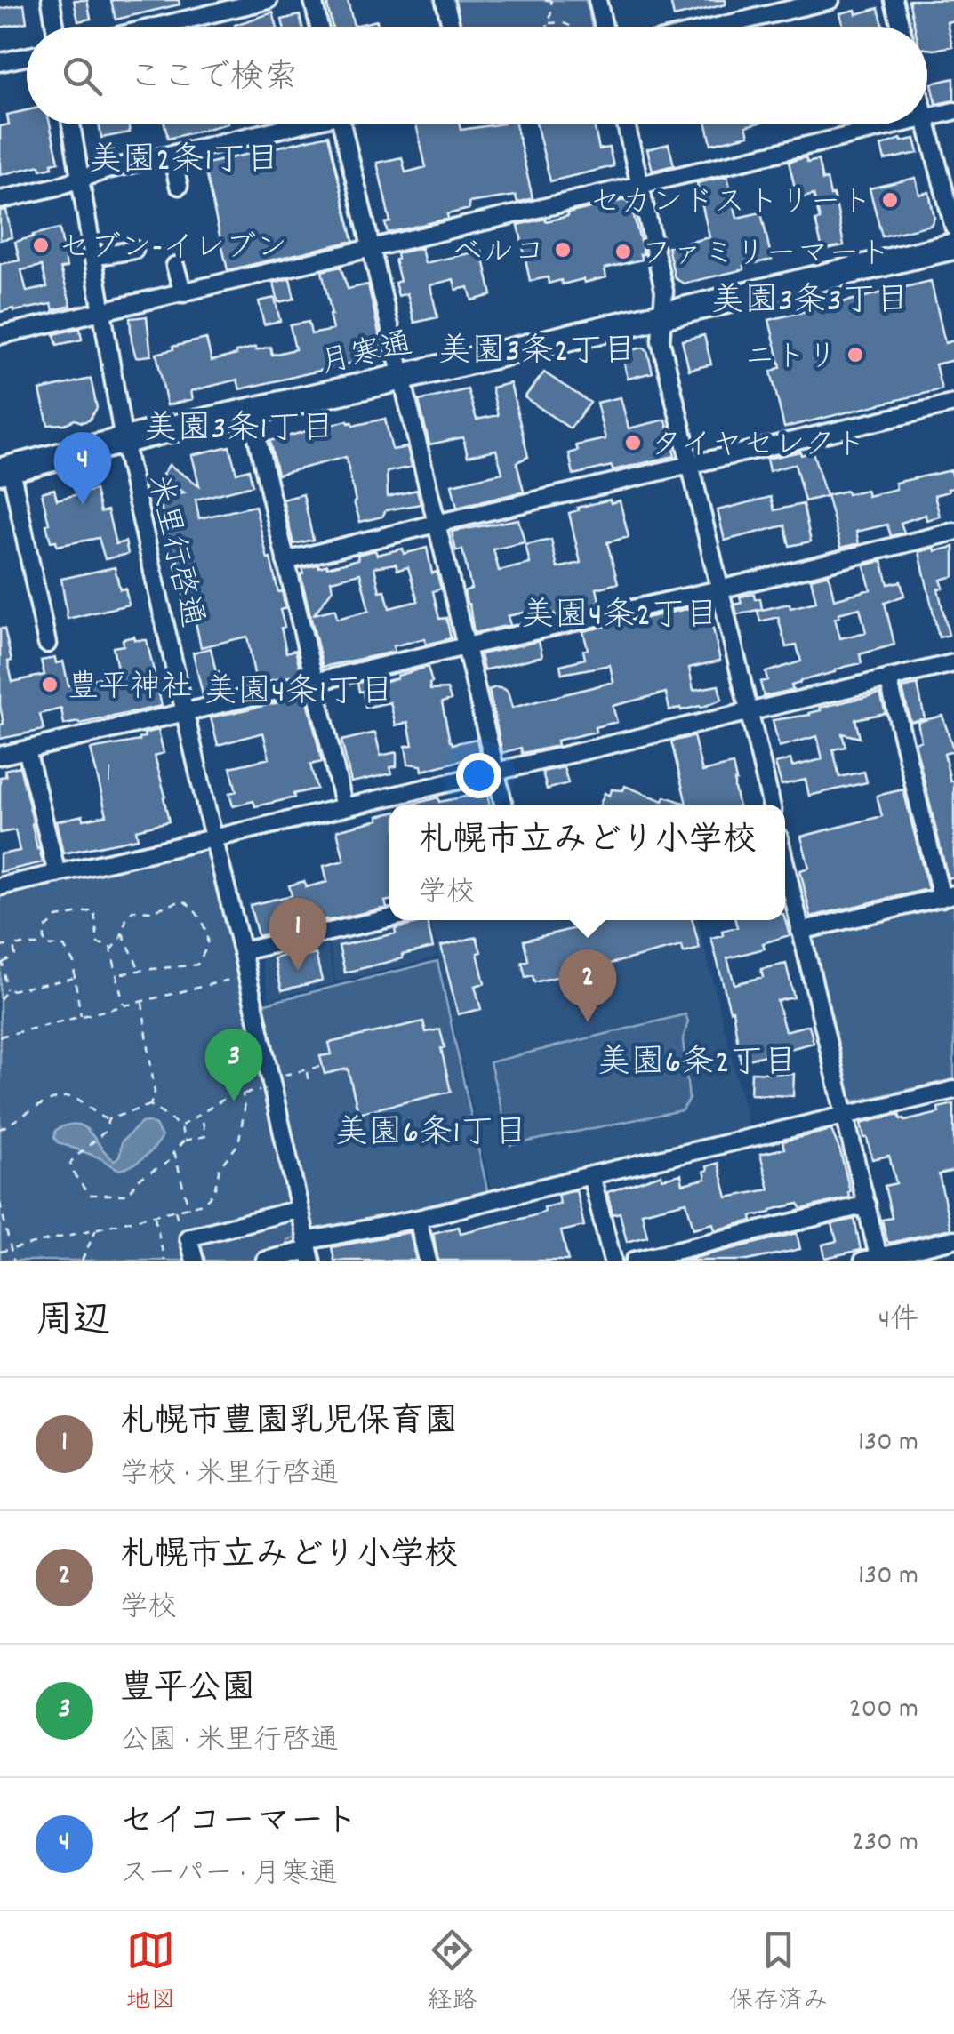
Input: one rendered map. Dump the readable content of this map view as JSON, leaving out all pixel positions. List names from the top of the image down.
{
  "streets": {
    "highway": ["月寒通"],
    "street": ["米里行啓通"]
  },
  "crossings": [
    ["月寒通", "米里行啓通"]
  ],
  "districts": [
    "美園2条1丁目",
    "美園3条3丁目",
    "美園3条2丁目",
    "美園3条1丁目",
    "美園4条2丁目",
    "美園4条1丁目",
    "美園6条2丁目",
    "美園6条1丁目"
  ],
  "places": [
    "セカンドストリート",
    "セブン-イレブン",
    "ベルコ",
    "ファミリーマート",
    "ニトリ",
    "タイヤセレクト",
    "豊平神社"
  ],
  "house_numbers": ["1"],
  "page": {
    "search": "ここで検索",
    "pins": [
      "4",
      "1",
      "2",
      "3"
    ],
    "popup": ["札幌市立みどり小学校", "学校"],
    "heading": ["周辺", "4件"],
    "list": [
      {
        "mark": "1",
        "name": "札幌市豊園乳児保育園",
        "note": "学校 · 米里行啓通",
        "value": "130 m"
      },
      {
        "mark": "2",
        "name": "札幌市立みどり小学校",
        "note": "学校",
        "value": "130 m"
      },
      {
        "mark": "3",
        "name": "豊平公園",
        "note": "公園 · 米里行啓通",
        "value": "200 m"
      },
      {
        "mark": "4",
        "name": "セイコーマート",
        "note": "スーパー · 月寒通",
        "value": "230 m"
      }
    ],
    "nav": ["地図", "経路", "保存済み"]
  }
}
